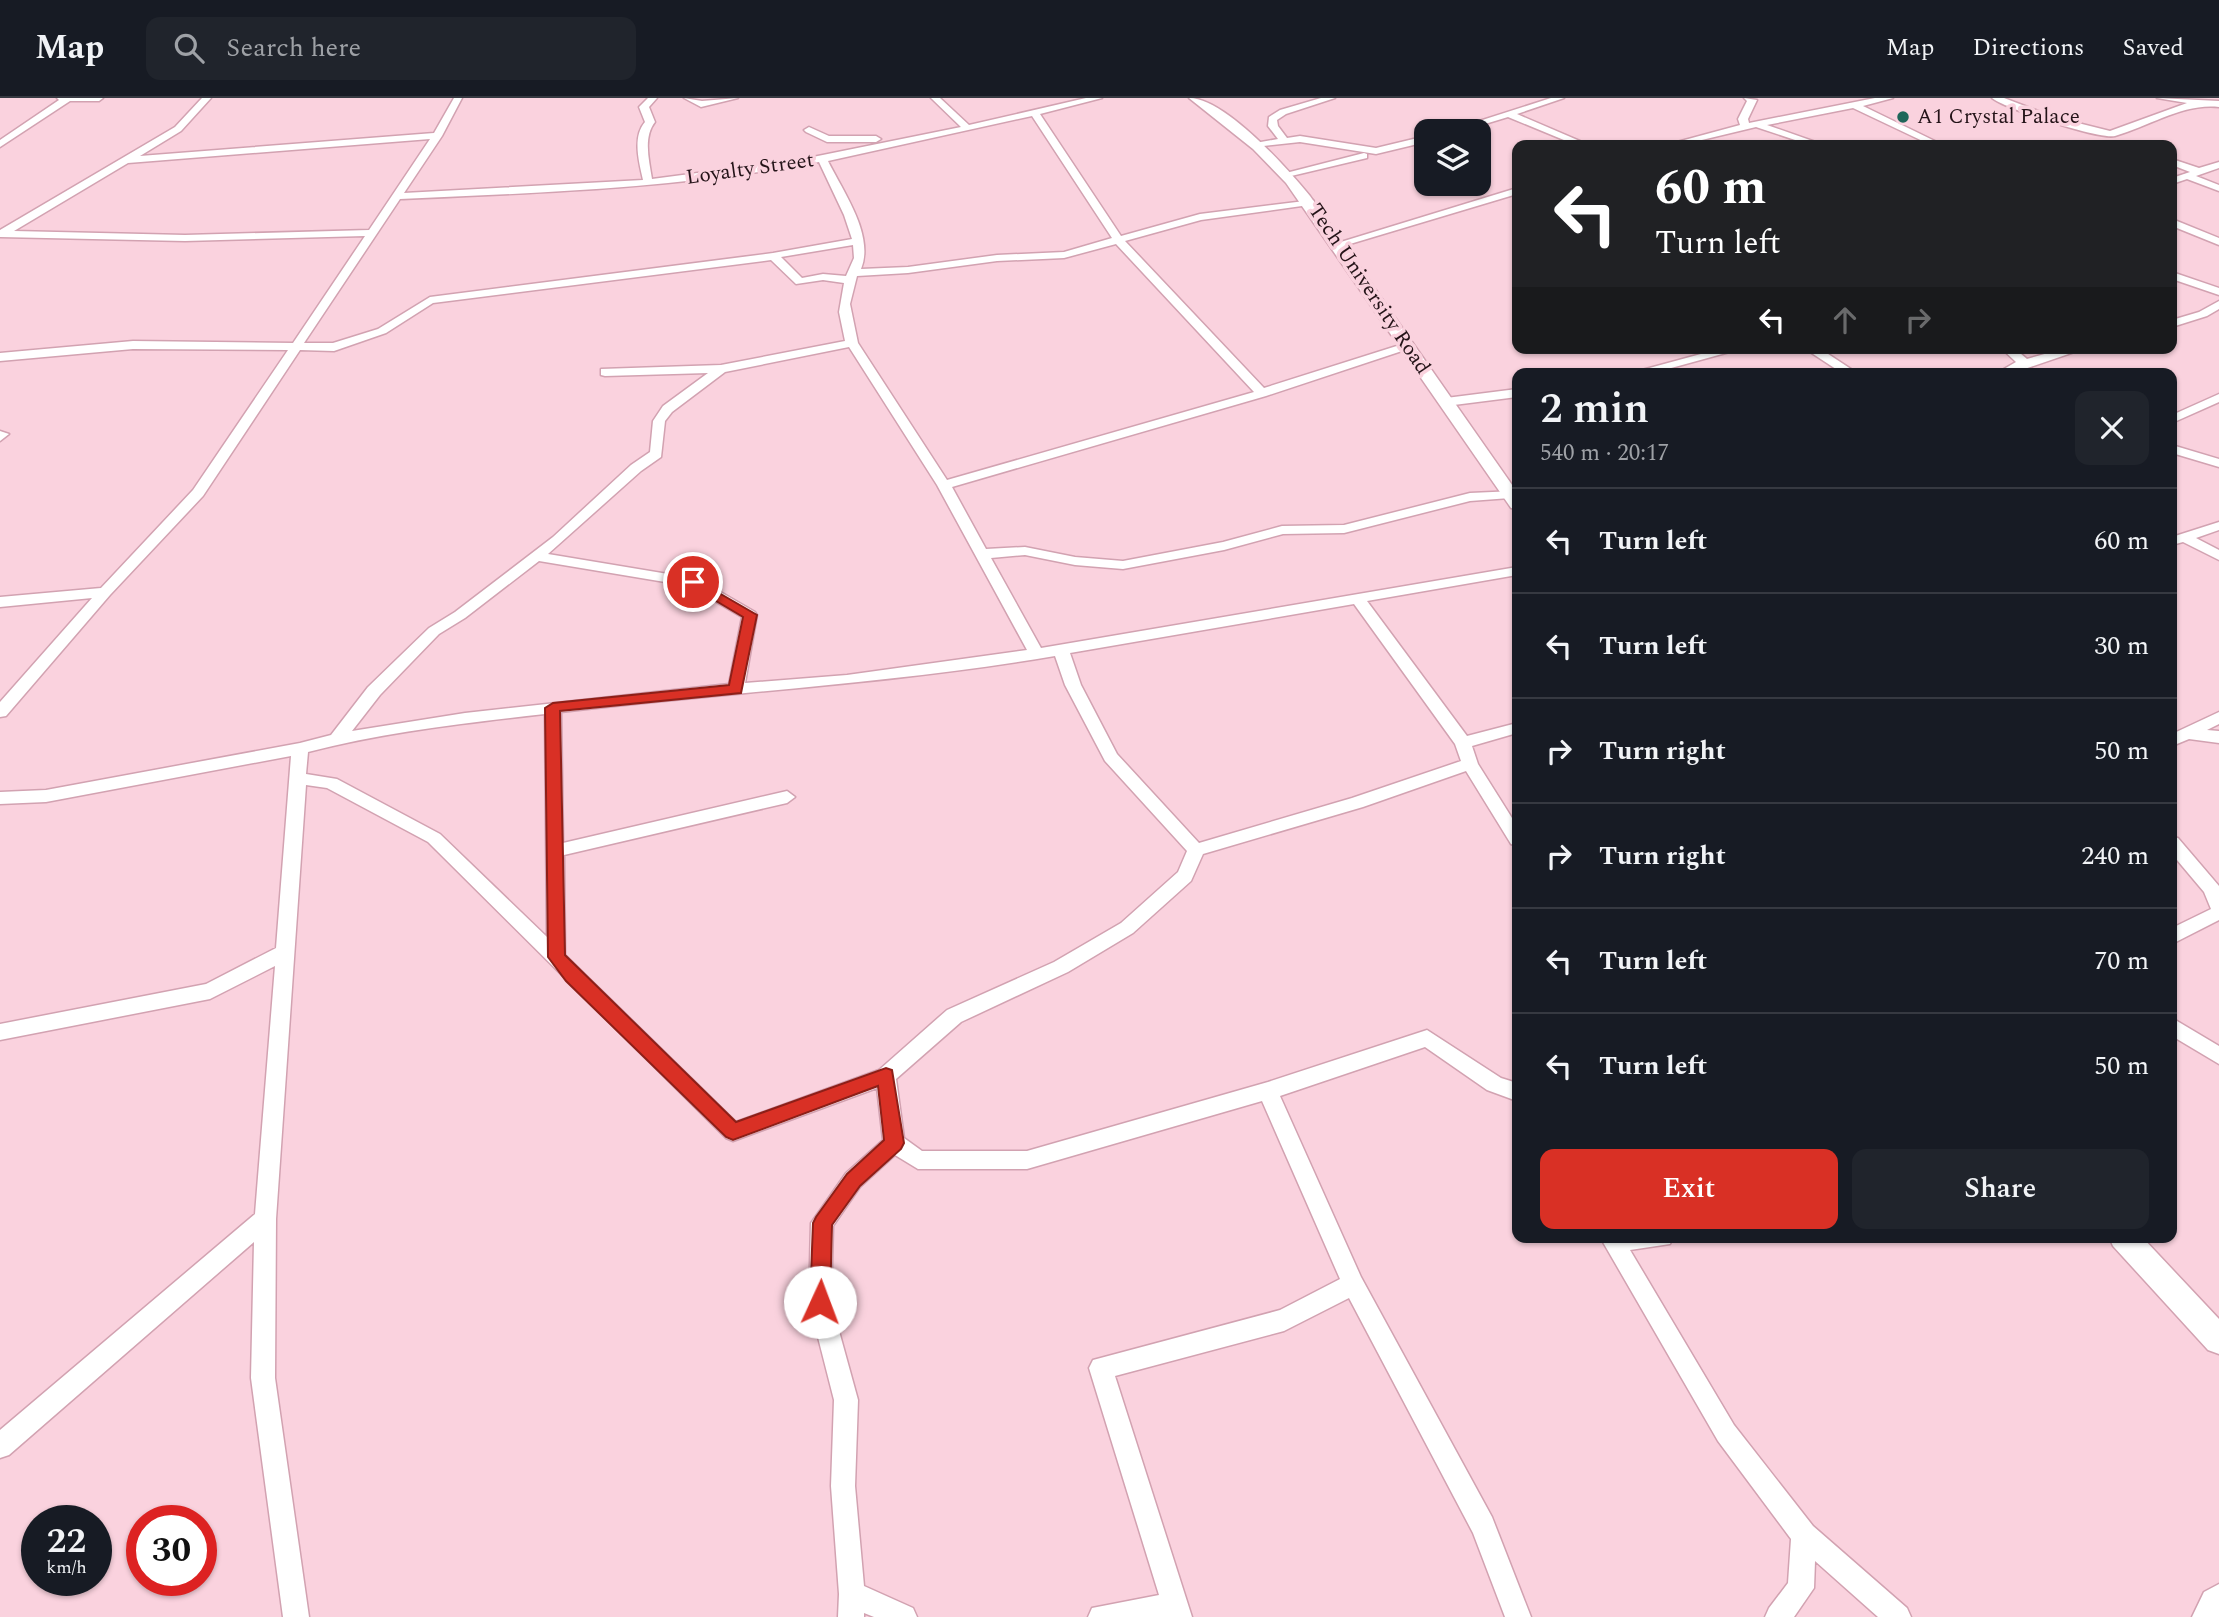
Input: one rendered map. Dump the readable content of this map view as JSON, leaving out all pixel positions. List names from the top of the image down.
{
  "streets": {
    "street": ["Loyalty Street", "Tech University Road"]
  },
  "places": ["A1 Crystal Palace"],
  "page": {
    "header": "Map",
    "search": "Search here",
    "nav": ["Map", "Directions", "Saved"],
    "turn": ["60 m", "Turn left"],
    "heading": ["2 min", "540 m · 20:17"],
    "list": [
      {
        "name": "Turn left",
        "value": "60 m"
      },
      {
        "name": "Turn left",
        "value": "30 m"
      },
      {
        "name": "Turn right",
        "value": "50 m"
      },
      {
        "name": "Turn right",
        "value": "240 m"
      },
      {
        "name": "Turn left",
        "value": "70 m"
      },
      {
        "name": "Turn left",
        "value": "50 m"
      }
    ],
    "buttons": ["Exit", "Share"],
    "speed": "22 km/h",
    "limit": "30"
  }
}
